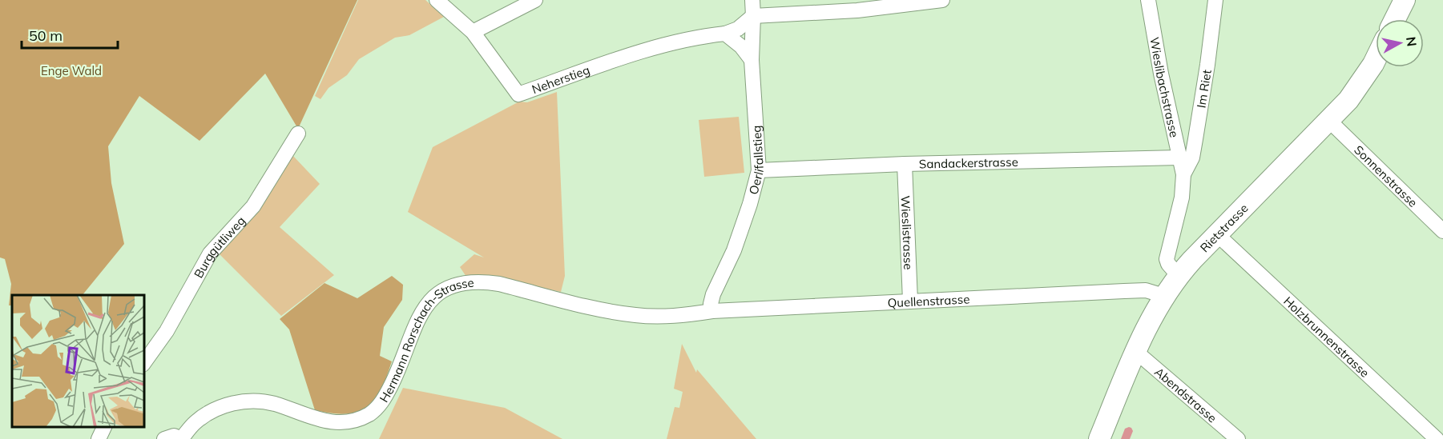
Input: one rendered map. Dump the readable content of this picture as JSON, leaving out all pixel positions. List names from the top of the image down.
{
  "streets": {
    "street": [
      "Neherstieg",
      "Wieslibachstrasse",
      "Im Riet",
      "Oerlifallstieg",
      "Sandackerstrasse",
      "Sonnenstrasse",
      "Rietstrasse",
      "Wieslistrasse",
      "Burggütliweg",
      "Quellenstrasse",
      "Holzbrunnenstrasse",
      "Hermann Rorschach-Strasse",
      "Abendstrasse"
    ]
  },
  "crossings": [
    ["Neherstieg", "Oerlifallstieg"],
    ["Wieslibachstrasse", "Im Riet"],
    ["Wieslibachstrasse", "Sandackerstrasse"],
    ["Oerlifallstieg", "Sandackerstrasse"],
    ["Oerlifallstieg", "Quellenstrasse"],
    ["Sandackerstrasse", "Wieslistrasse"],
    ["Sonnenstrasse", "Rietstrasse"],
    ["Rietstrasse", "Quellenstrasse"],
    ["Rietstrasse", "Holzbrunnenstrasse"],
    ["Rietstrasse", "Abendstrasse"],
    ["Wieslistrasse", "Quellenstrasse"],
    ["Quellenstrasse", "Hermann Rorschach-Strasse"]
  ],
  "parks": ["Enge Wald"],
  "scale_bar": "50 m",
  "north": "right"
}
